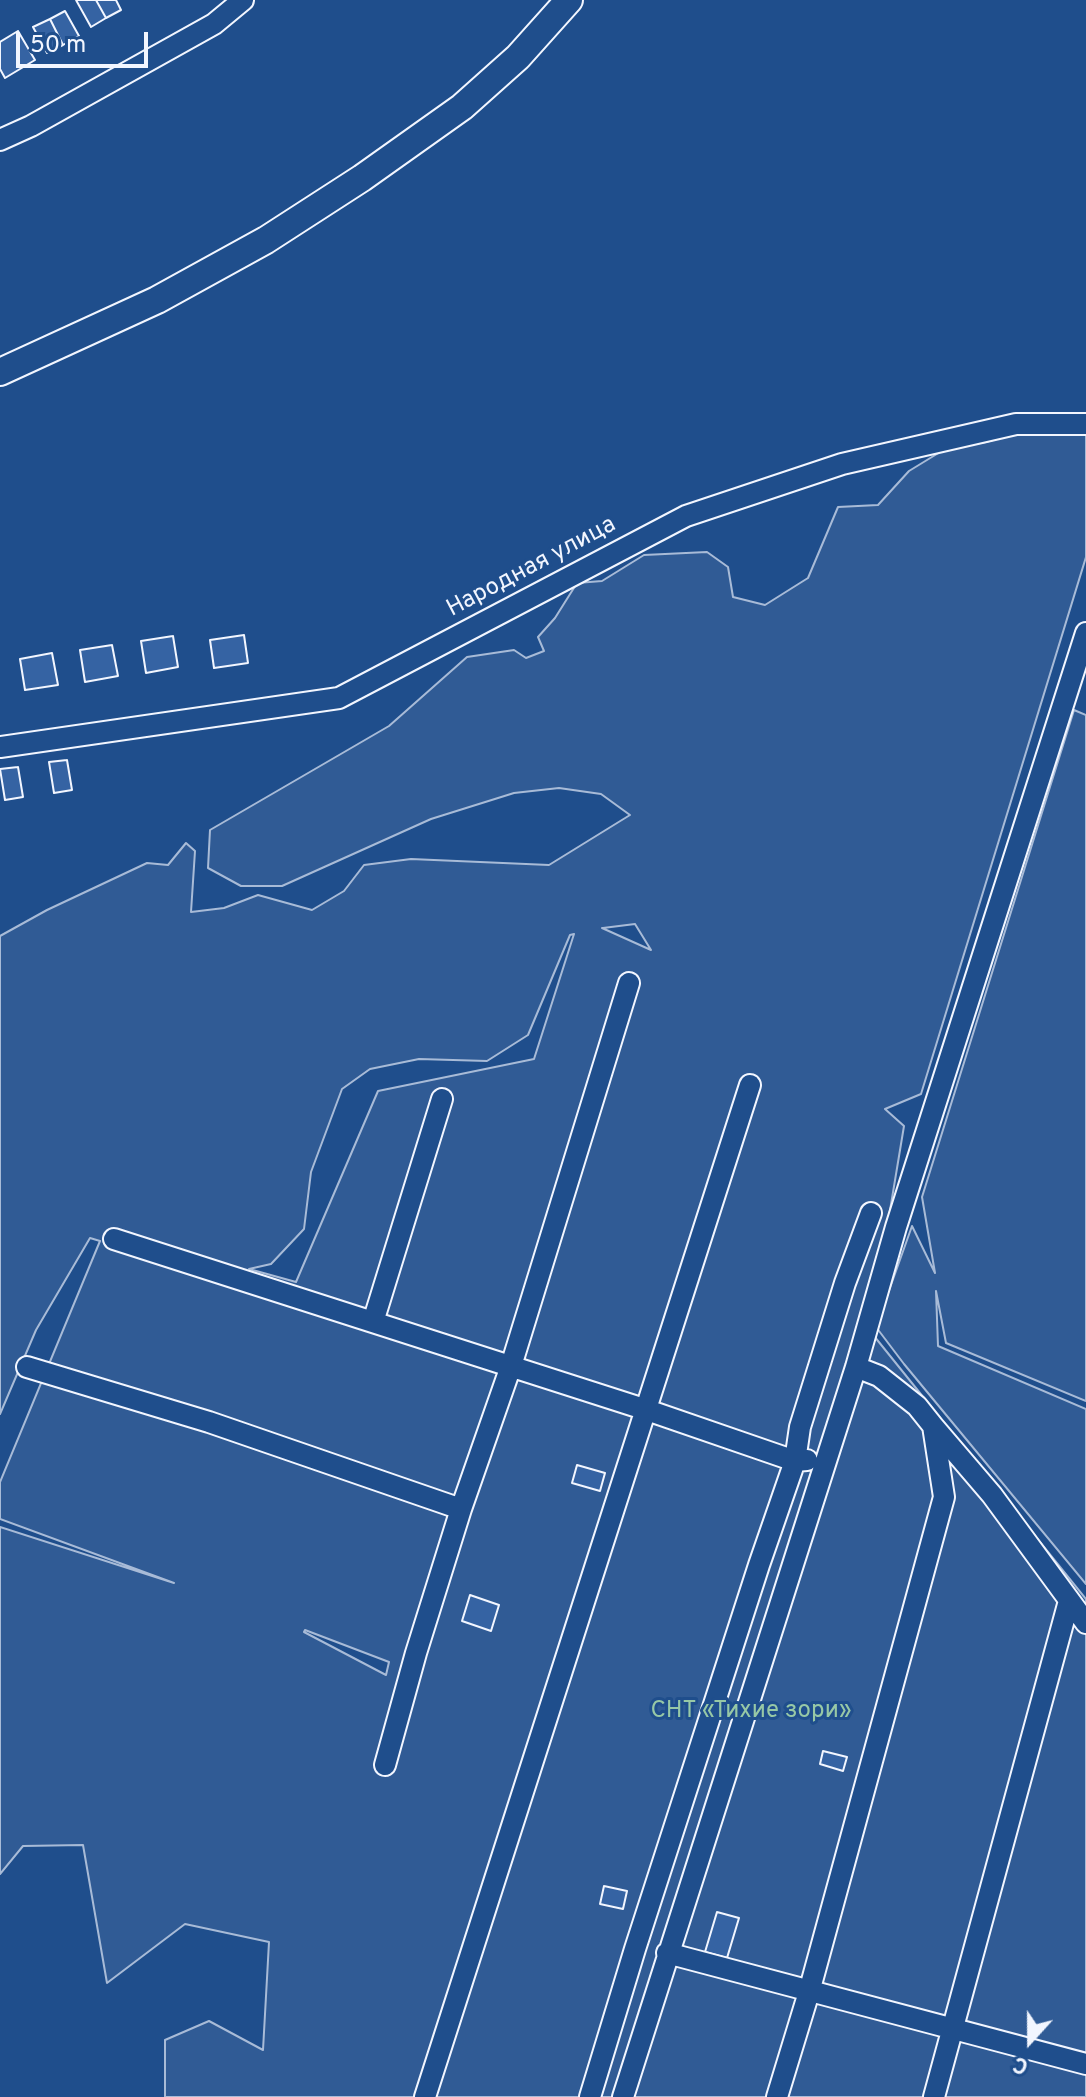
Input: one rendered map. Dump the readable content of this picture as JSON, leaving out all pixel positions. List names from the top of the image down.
{
  "streets": {
    "street": ["Народная улица"]
  },
  "parks": ["СНТ «Тихие зори»"],
  "scale_bar": "50 m",
  "north": "bottom"
}
